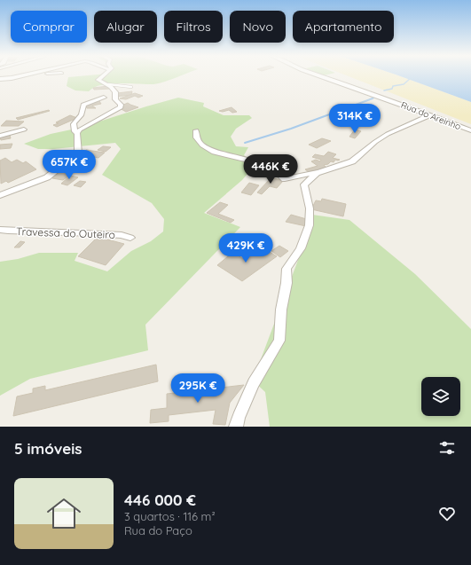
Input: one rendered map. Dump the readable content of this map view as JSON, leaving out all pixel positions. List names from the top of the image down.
{
  "streets": {
    "street": ["Rua do Areinho", "Travessa do Outeiro"]
  },
  "page": {
    "chip": [
      "Comprar",
      "Alugar",
      "Filtros",
      "Novo",
      "Apartamento"
    ],
    "price": [
      "314K €",
      "657K €",
      "446K €",
      "429K €",
      "295K €"
    ],
    "heading": "5 imóveis",
    "list": [
      {
        "name": "446 000 €",
        "note": "3 quartos · 116 m² · Rua do Paço"
      }
    ]
  }
}
